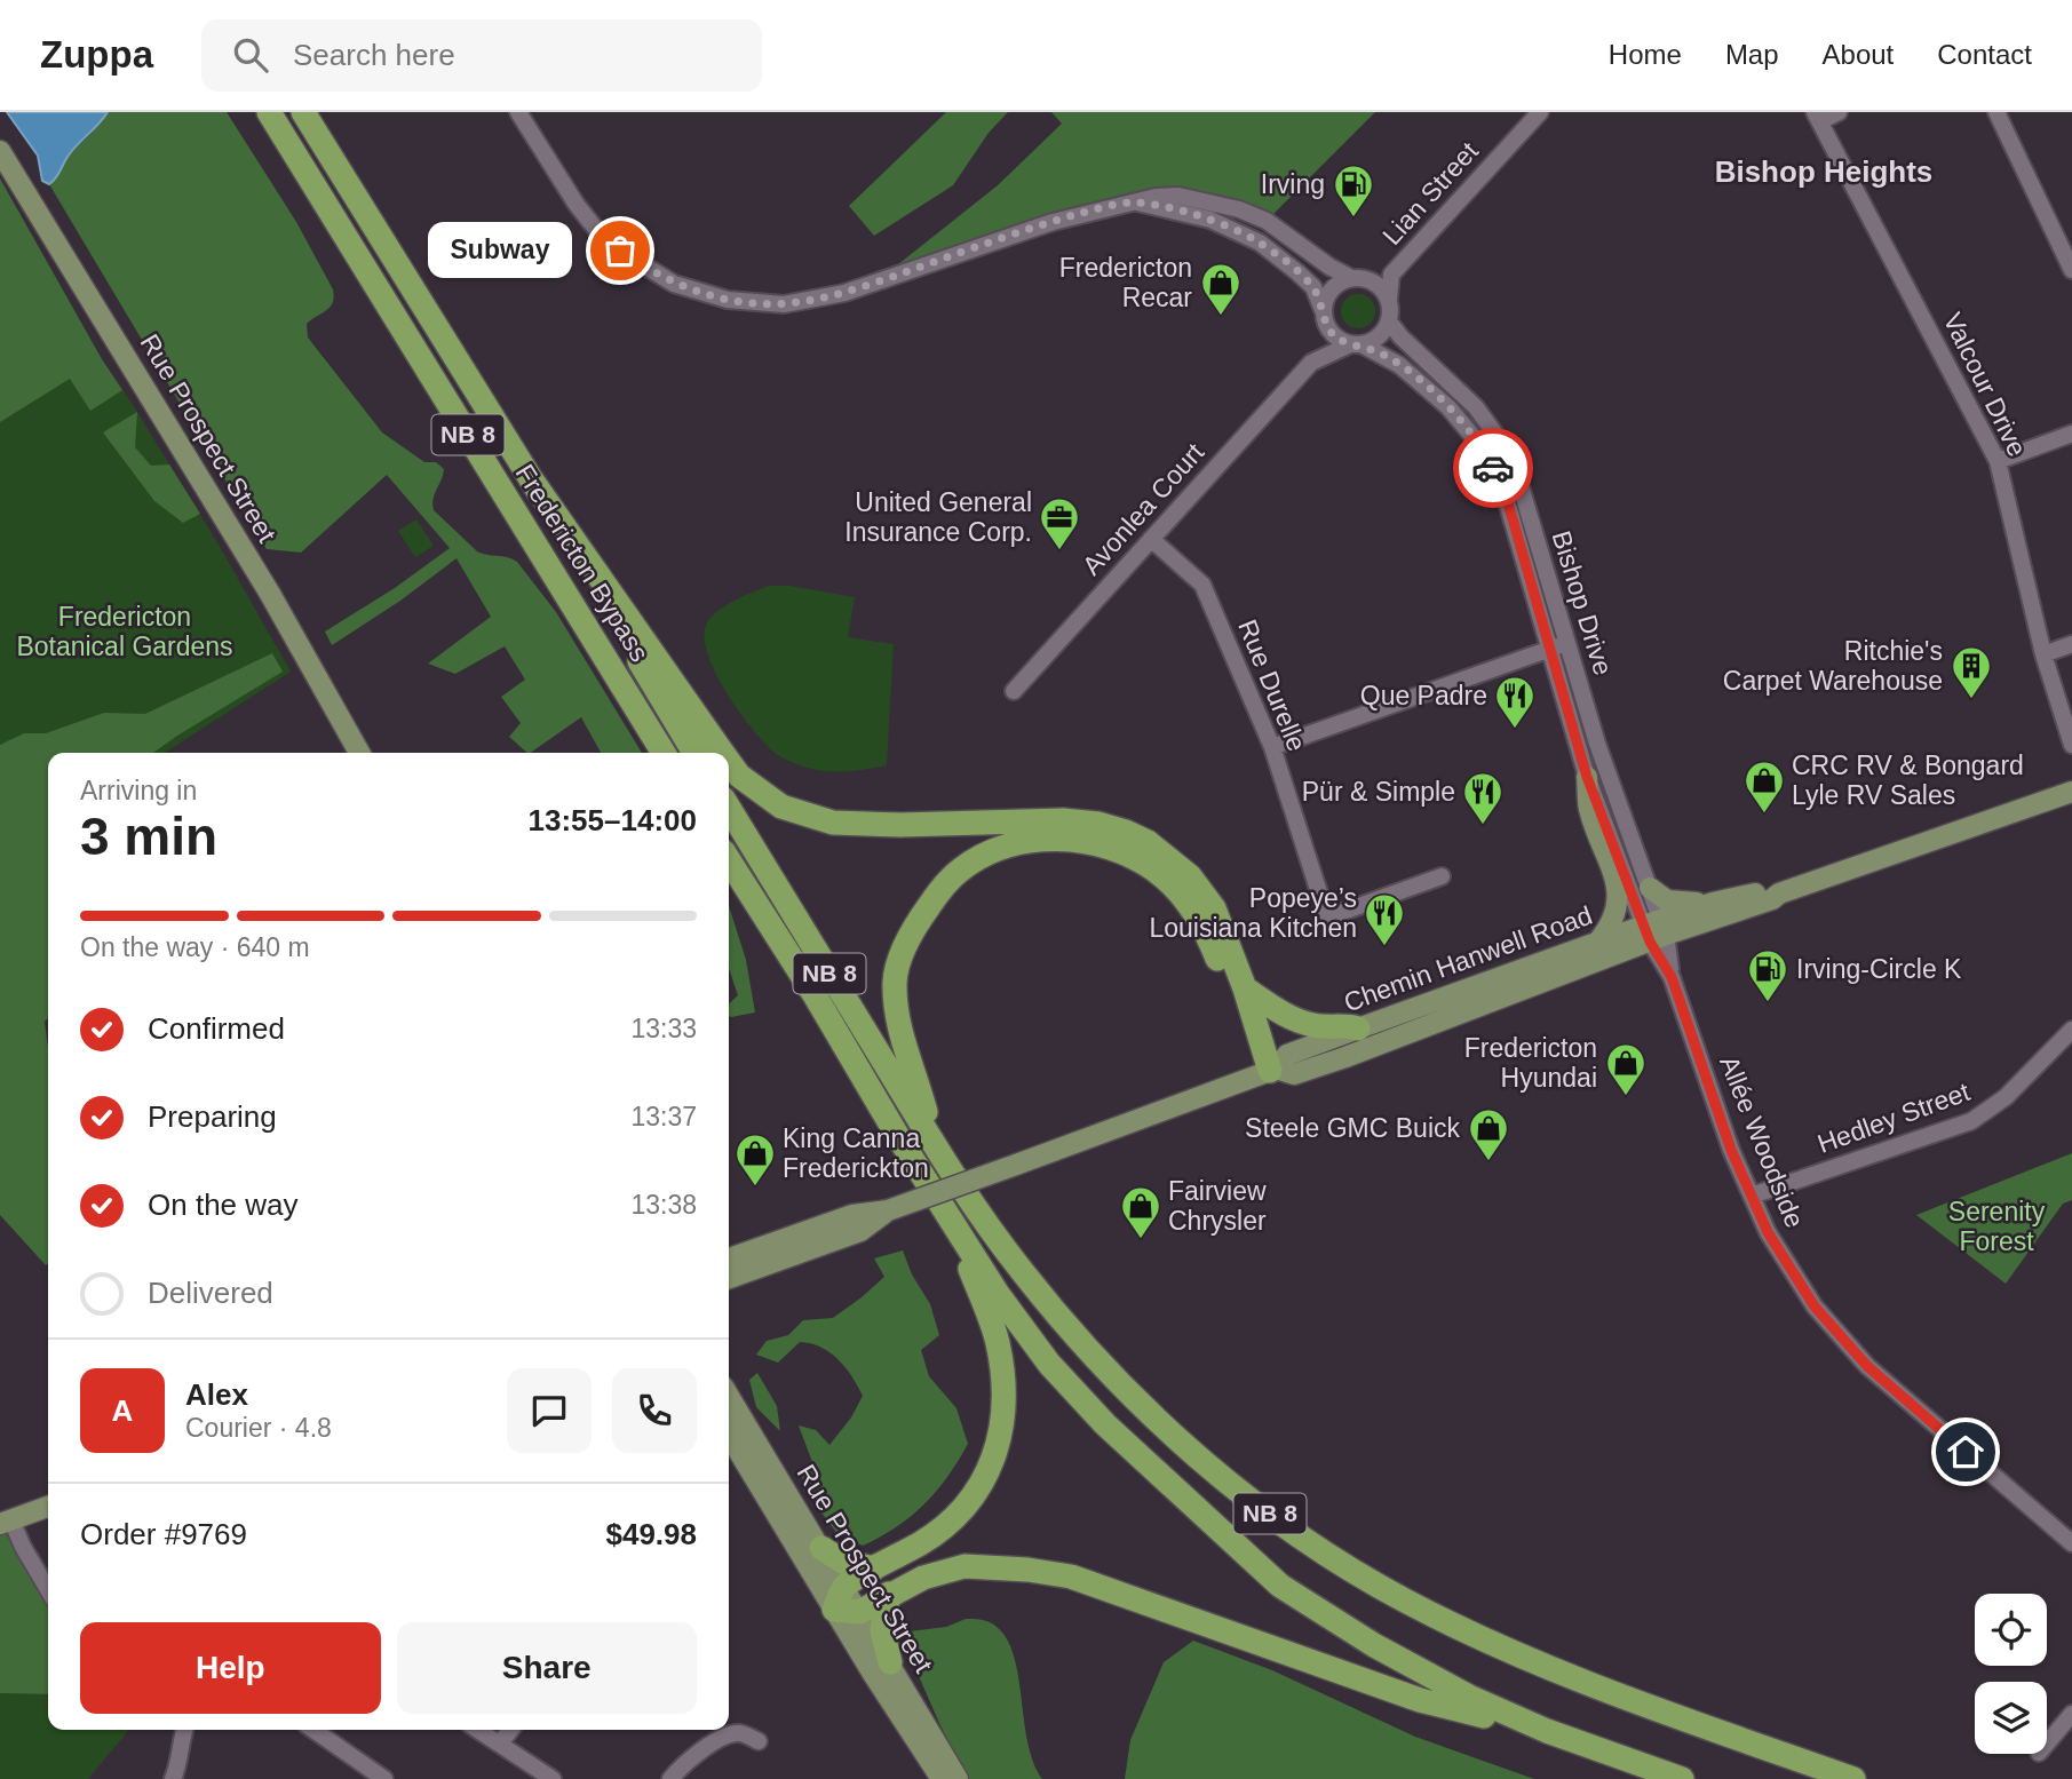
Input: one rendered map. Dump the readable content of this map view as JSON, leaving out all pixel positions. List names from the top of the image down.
{
  "streets": {
    "highway": ["NB 8", "Fredericton Bypass"],
    "main road": ["Rue Prospect Street", "Chemin Hanwell Road"],
    "street": [
      "Lian Street",
      "Valcour Drive",
      "Avonlea Court",
      "Bishop Drive",
      "Rue Durelle",
      "Hedley Street",
      "Allée Woodside"
    ]
  },
  "crossings": [
    ["Lian Street", "Avonlea Court"],
    ["Lian Street", "Bishop Drive"],
    ["Avonlea Court", "Bishop Drive"],
    ["Avonlea Court", "Rue Durelle"],
    ["Bishop Drive", "Chemin Hanwell Road"],
    ["Bishop Drive", "Allée Woodside"],
    ["Chemin Hanwell Road", "Allée Woodside"],
    ["Hedley Street", "Allée Woodside"]
  ],
  "districts": ["Bishop Heights"],
  "parks": ["Fredericton Botanical Gardens", "Serenity Forest"],
  "places": {
    "fuel station": ["Irving", "Irving-Circle K"],
    "other": ["Subway"],
    "shop": [
      "Fredericton Recar",
      "CRC RV & Bongard Lyle RV Sales",
      "Fredericton Hyundai",
      "Steele GMC Buick",
      "King Canna Frederickton",
      "Fairview Chrysler"
    ],
    "office": ["United General Insurance Corp."],
    "building": ["Ritchie's Carpet Warehouse"],
    "restaurant": ["Que Padre", "Pür & Simple", "Popeye’s Louisiana Kitchen"]
  },
  "page": {
    "header": "Zuppa",
    "search": "Search here",
    "nav": [
      "Home",
      "Map",
      "About",
      "Contact"
    ],
    "bubble": "Subway",
    "heading": ["3 min", "Arriving in", "13:55–14:00"],
    "panel": [
      "Alex",
      "Courier · 4.8",
      "Order #9769",
      "$49.98"
    ],
    "bar": "On the way · 640 m",
    "list": [
      ["Confirmed", "13:33"],
      ["Preparing", "13:37"],
      ["On the way", "13:38"],
      "Delivered"
    ],
    "round": "A",
    "buttons": ["Help", "Share"]
  }
}
